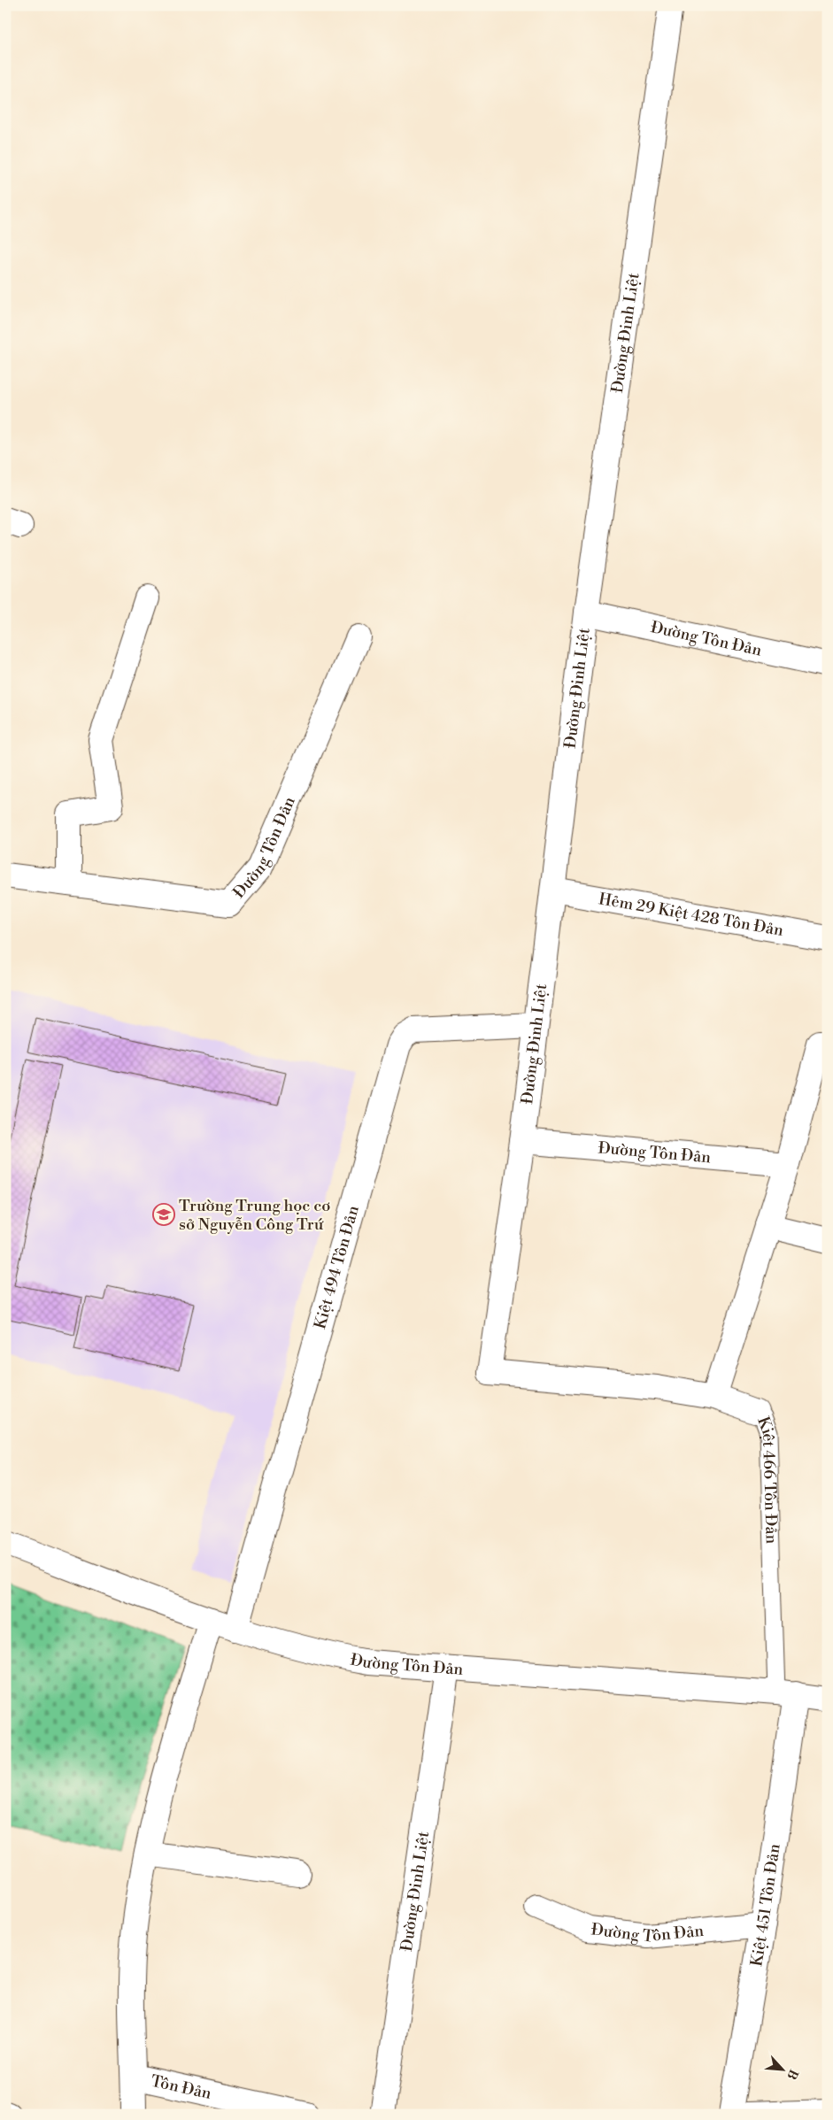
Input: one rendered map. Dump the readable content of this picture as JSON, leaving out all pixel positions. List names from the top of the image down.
{
  "streets": {
    "street": [
      "Đường Đinh Liệt",
      "Đường Tôn Đản",
      "Hẻm 29 Kiệt 428 Tôn Đản",
      "Kiệt 494 Tôn Đản",
      "Kiệt 466 Tôn Đản",
      "Kiệt 451 Tôn Đản",
      "Tôn Đản"
    ]
  },
  "crossings": [
    ["Đường Đinh Liệt", "Đường Tôn Đản"],
    ["Đường Đinh Liệt", "Hẻm 29 Kiệt 428 Tôn Đản"],
    ["Đường Đinh Liệt", "Kiệt 494 Tôn Đản"],
    ["Đường Đinh Liệt", "Kiệt 466 Tôn Đản"],
    ["Đường Tôn Đản", "Kiệt 494 Tôn Đản"],
    ["Đường Tôn Đản", "Kiệt 466 Tôn Đản"],
    ["Đường Tôn Đản", "Kiệt 451 Tôn Đản"],
    ["Kiệt 466 Tôn Đản", "Kiệt 451 Tôn Đản"]
  ],
  "places": {
    "school or university": ["Trường Trung học cơ sở Nguyễn Công Trứ"]
  },
  "north": "bottom right"
}
